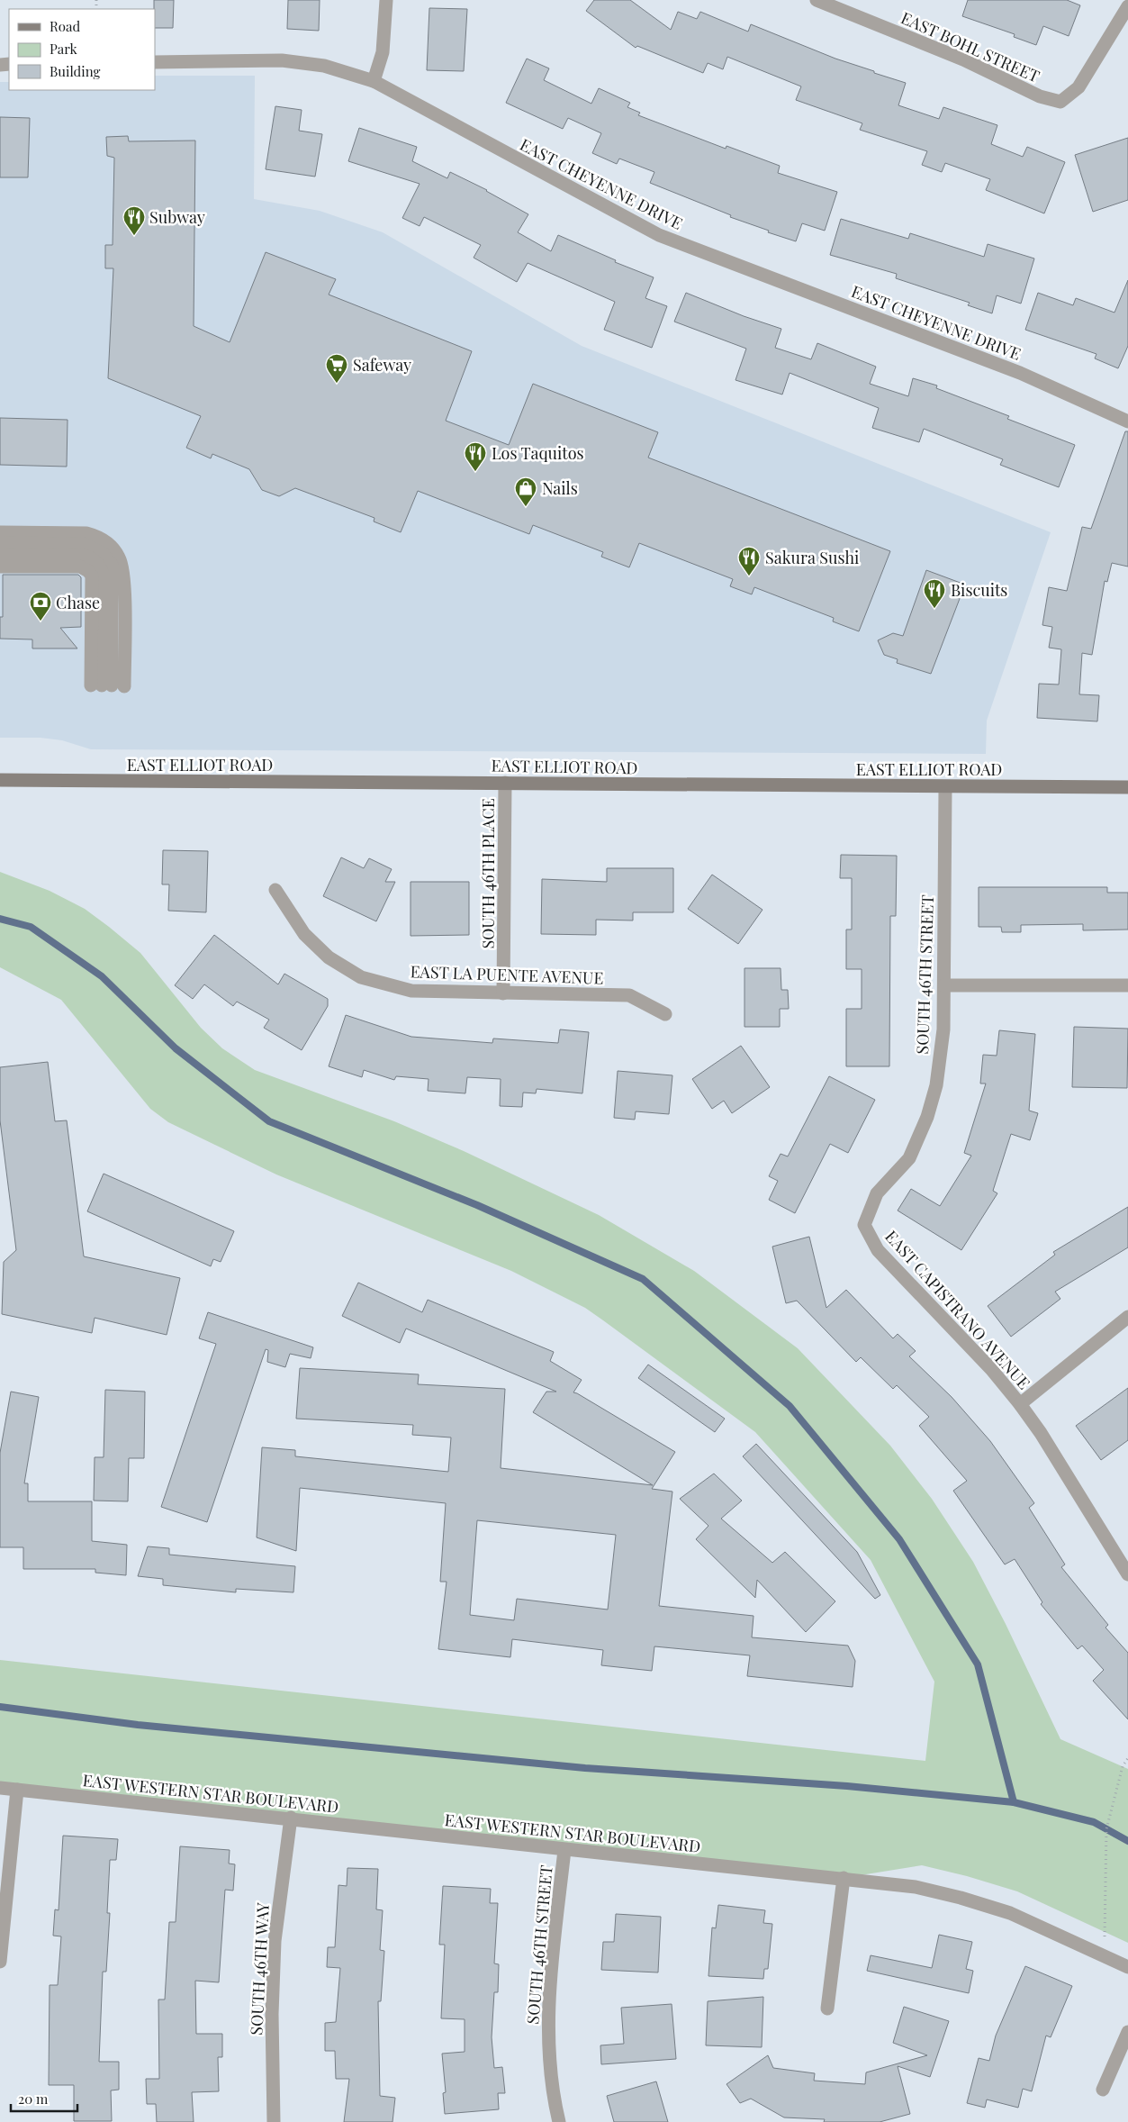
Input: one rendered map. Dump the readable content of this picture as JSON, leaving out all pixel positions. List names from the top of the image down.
{
  "streets": {
    "main road": ["EAST ELLIOT ROAD"],
    "street": [
      "EAST BOHL STREET",
      "EAST CHEYENNE DRIVE",
      "SOUTH 46TH PLACE",
      "EAST LA PUENTE AVENUE",
      "SOUTH 46TH STREET",
      "EAST CAPISTRANO AVENUE",
      "EAST WESTERN STAR BOULEVARD",
      "SOUTH 46TH WAY"
    ]
  },
  "crossings": [
    ["EAST ELLIOT ROAD", "SOUTH 46TH PLACE"],
    ["EAST ELLIOT ROAD", "SOUTH 46TH STREET"],
    ["SOUTH 46TH PLACE", "EAST LA PUENTE AVENUE"],
    ["SOUTH 46TH STREET", "EAST CAPISTRANO AVENUE"],
    ["SOUTH 46TH STREET", "EAST WESTERN STAR BOULEVARD"],
    ["EAST WESTERN STAR BOULEVARD", "SOUTH 46TH WAY"]
  ],
  "places": {
    "restaurant": [
      "Subway",
      "Los Taquitos",
      "Sakura Sushi",
      "Biscuits"
    ],
    "supermarket": ["Safeway"],
    "shop": ["Nails"],
    "bank": ["Chase"]
  },
  "legend": ["Road", "Park", "Building"],
  "scale_bar": "20 m"
}
